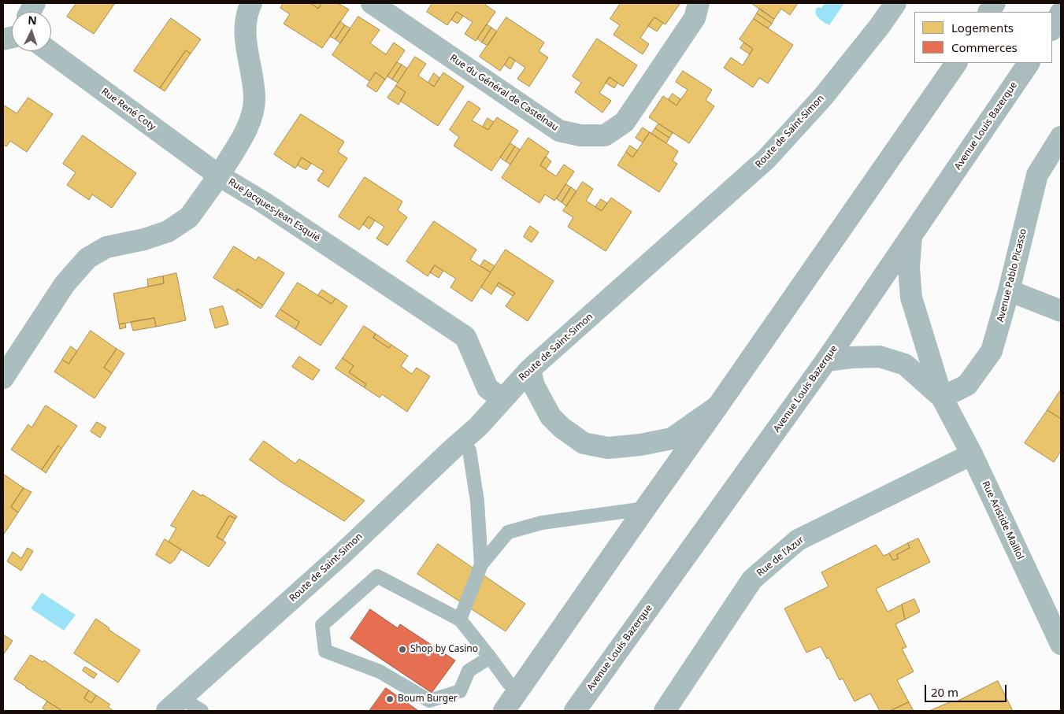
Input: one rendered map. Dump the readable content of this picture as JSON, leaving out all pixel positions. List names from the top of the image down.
{
  "streets": {
    "main road": ["Avenue Louis Bazerque"],
    "street": [
      "Rue du Général de Castelnau",
      "Rue René Coty",
      "Route de Saint-Simon",
      "Rue Jacques-Jean Esquié",
      "Avenue Pablo Picasso",
      "Rue Aristide Maillol",
      "Rue de l'Azur"
    ]
  },
  "crossings": [
    ["Rue René Coty", "Rue Jacques-Jean Esquié"],
    ["Avenue Louis Bazerque", "Rue Aristide Maillol"],
    ["Route de Saint-Simon", "Rue Jacques-Jean Esquié"],
    ["Avenue Pablo Picasso", "Rue Aristide Maillol"],
    ["Rue Aristide Maillol", "Rue de l'Azur"]
  ],
  "places": ["Shop by Casino", "Boum Burger"],
  "legend": ["Logements", "Commerces"],
  "scale_bar": "20 m",
  "north": "top"
}
